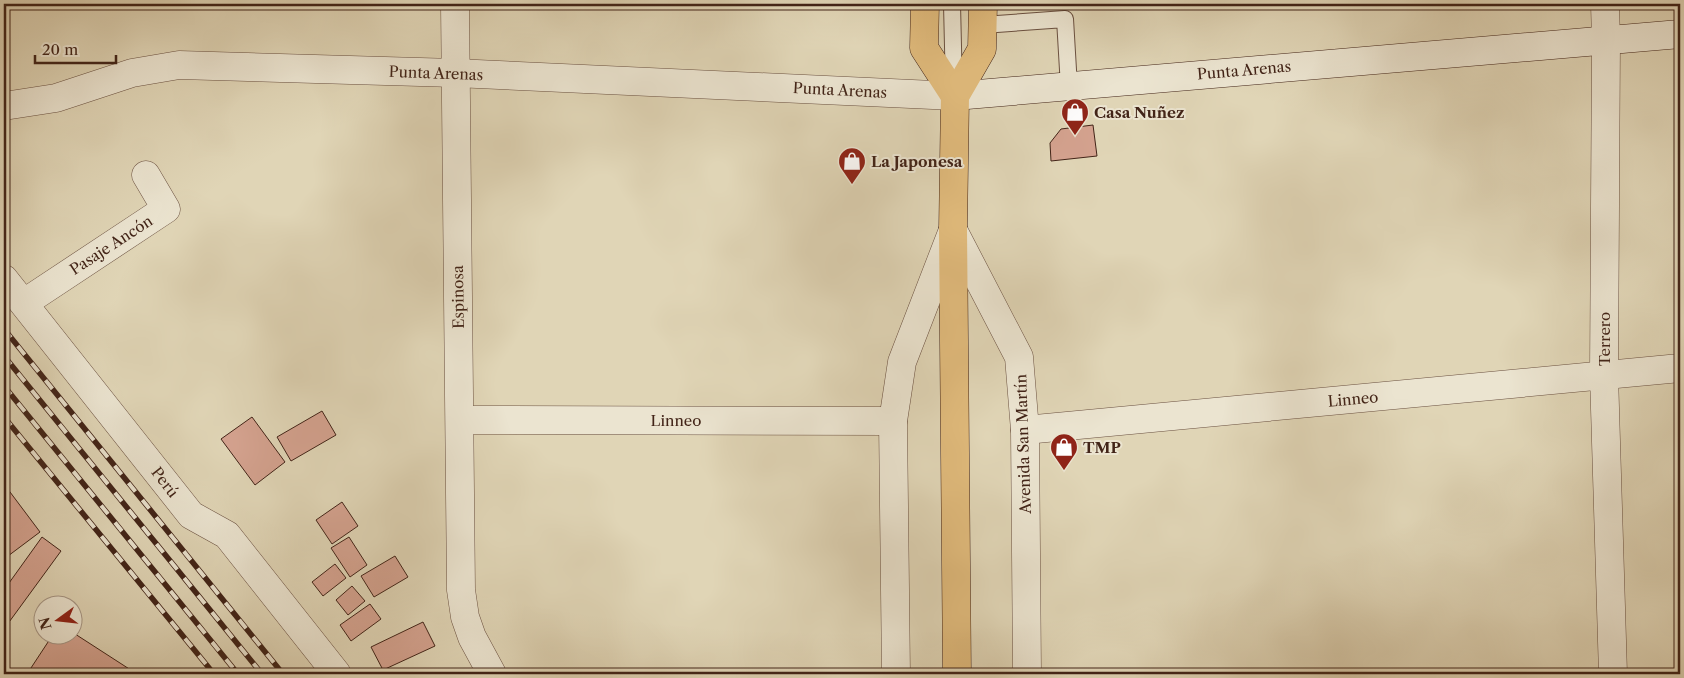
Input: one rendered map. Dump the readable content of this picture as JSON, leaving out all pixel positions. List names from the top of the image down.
{
  "streets": {
    "main road": ["Avenida San Martín"],
    "street": [
      "Punta Arenas",
      "Pasaje Ancón",
      "Espinosa",
      "Terrero",
      "Linneo",
      "Perú"
    ]
  },
  "crossings": [
    ["Punta Arenas", "Espinosa"],
    ["Punta Arenas", "Terrero"],
    ["Punta Arenas", "Avenida San Martín"],
    ["Pasaje Ancón", "Perú"],
    ["Espinosa", "Linneo"],
    ["Terrero", "Linneo"],
    ["Linneo", "Avenida San Martín"]
  ],
  "places": {
    "shop": ["Casa Nuñez", "La Japonesa", "TMP"]
  },
  "scale_bar": "20 m",
  "north": "left"
}
